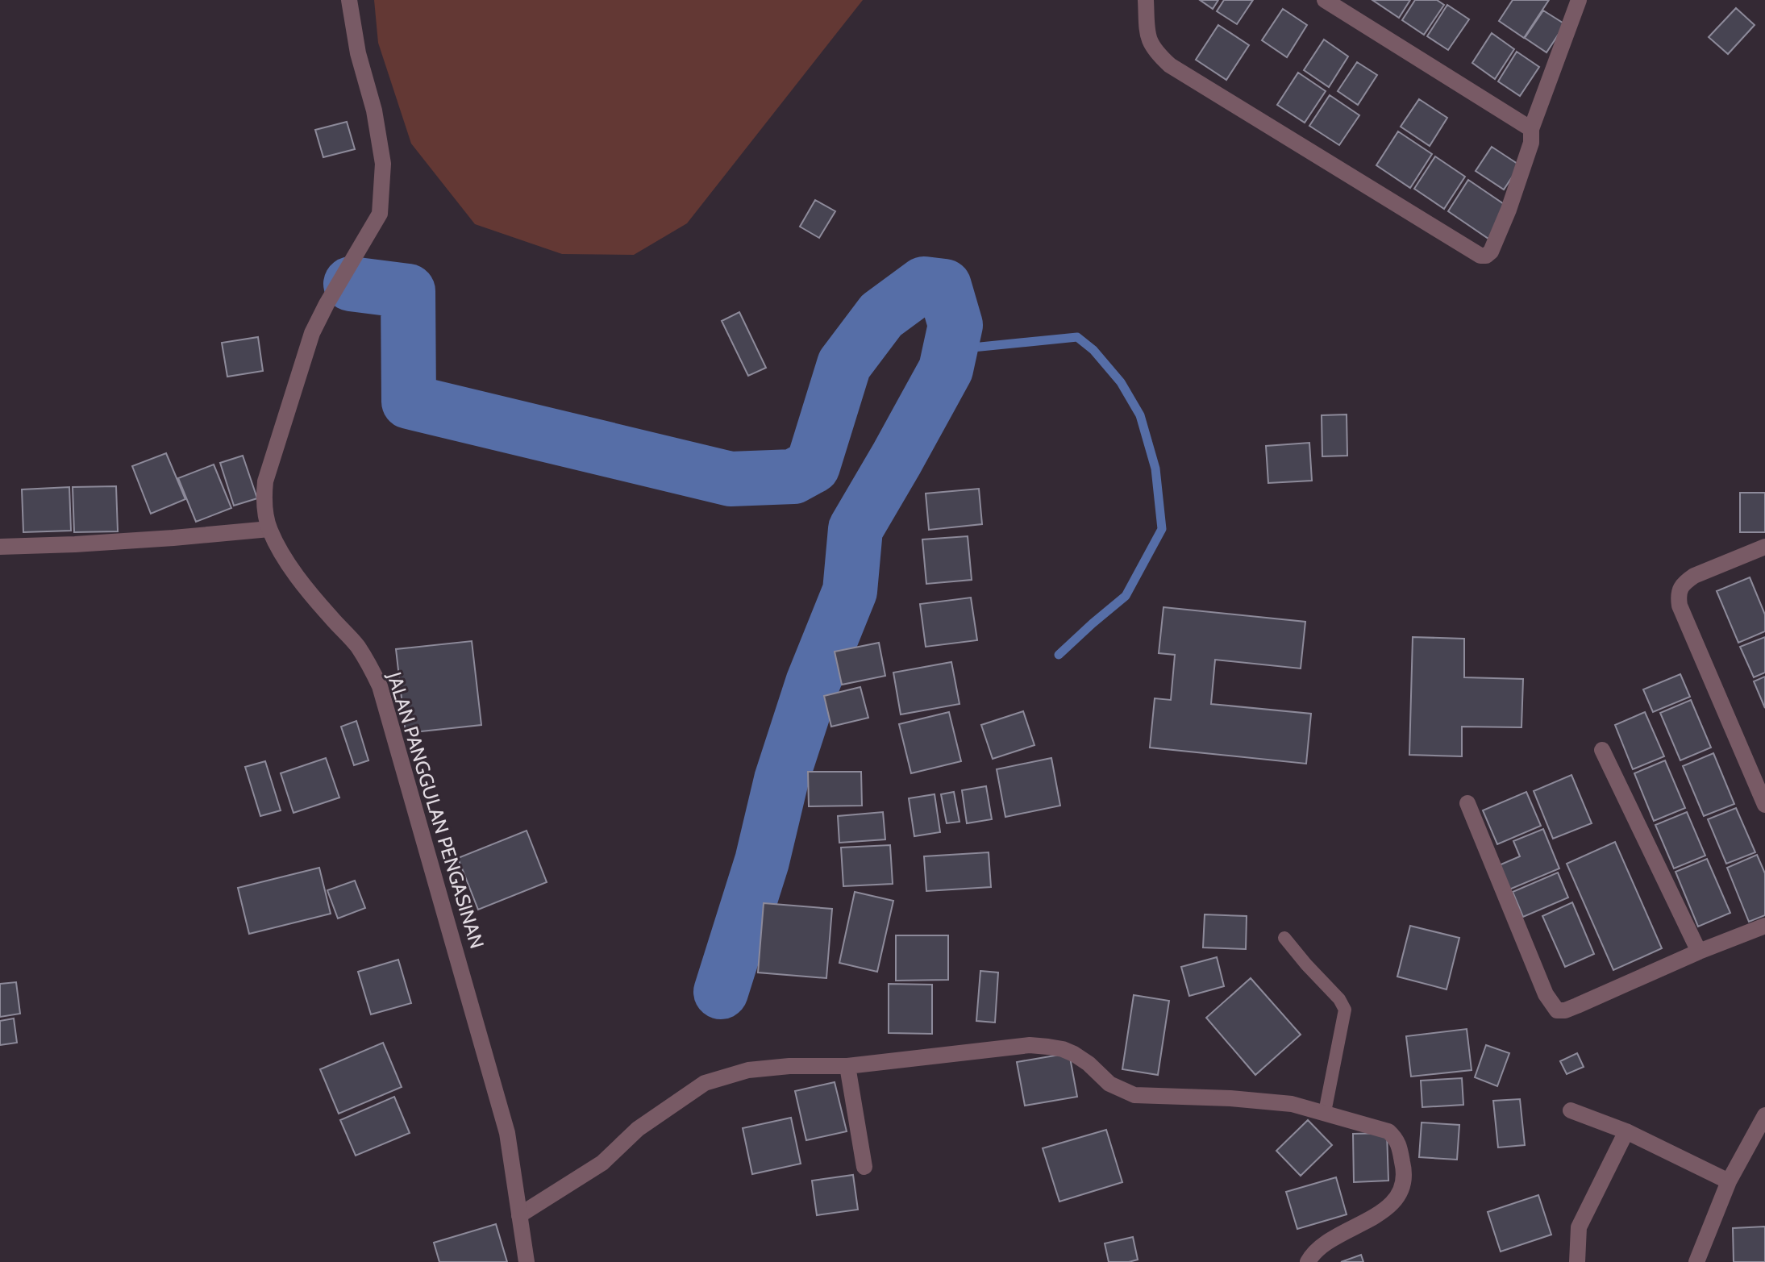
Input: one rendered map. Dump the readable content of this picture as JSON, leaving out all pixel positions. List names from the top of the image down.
{
  "streets": {
    "street": ["JALAN PANGGULAN PENGASINAN"]
  }
}
